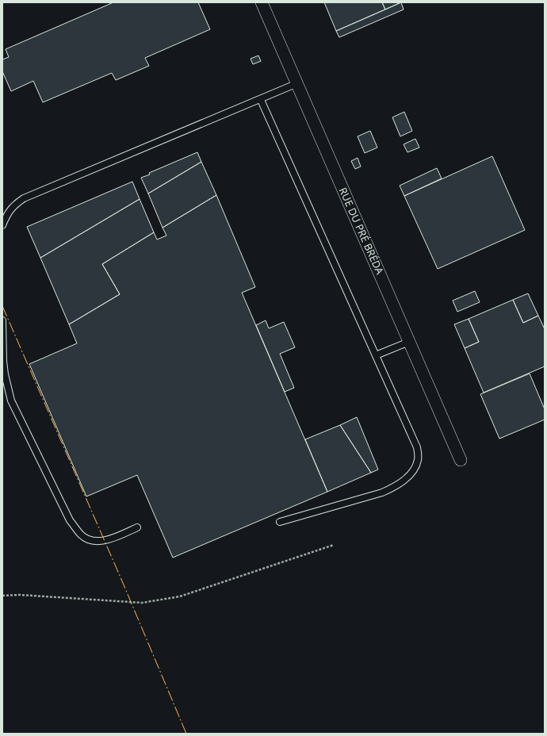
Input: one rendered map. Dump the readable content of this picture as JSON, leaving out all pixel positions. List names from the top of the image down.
{
  "streets": {
    "street": ["RUE DU PRÉ BRÉDA"]
  }
}
